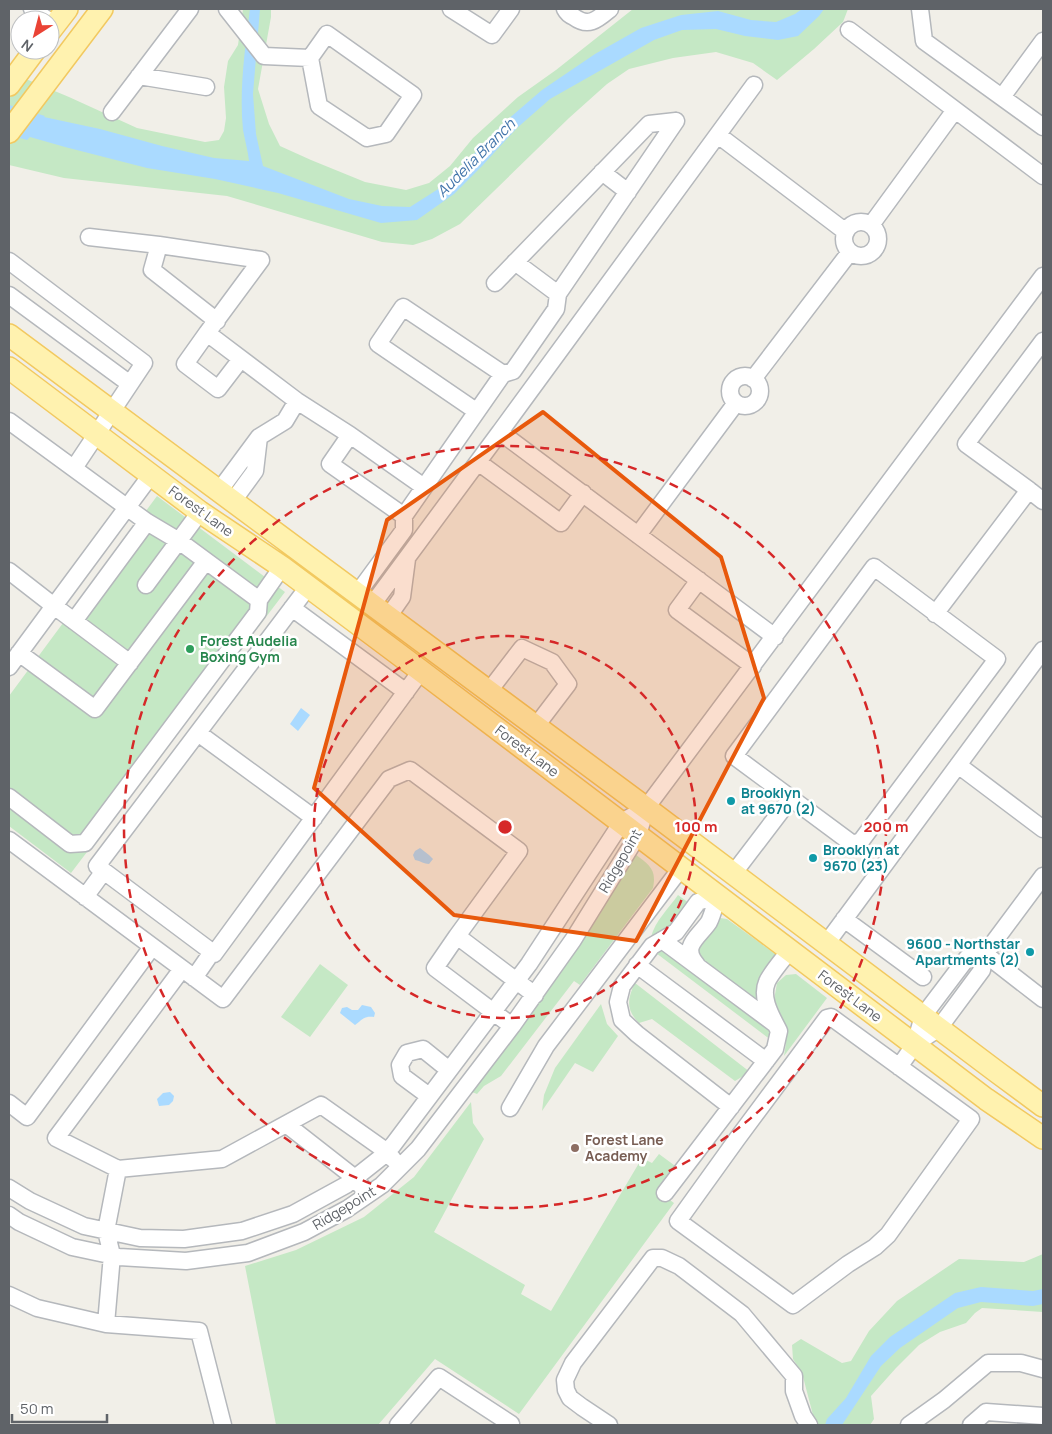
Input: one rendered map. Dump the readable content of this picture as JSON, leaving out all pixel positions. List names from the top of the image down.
{
  "streets": {
    "main road": ["Forest Lane"],
    "street": ["Ridgepoint"]
  },
  "crossings": [
    ["Forest Lane", "Ridgepoint"]
  ],
  "water": ["Audelia Branch"],
  "places": [
    "Forest Audelia Boxing Gym",
    "Brooklyn at 9670 (2)",
    "Brooklyn at 9670 (23)",
    "9600 - Northstar Apartments (2)",
    "Forest Lane Academy"
  ],
  "scale_bar": "50 m",
  "north": "bottom left",
  "rings": ["100 m", "200 m"]
}
